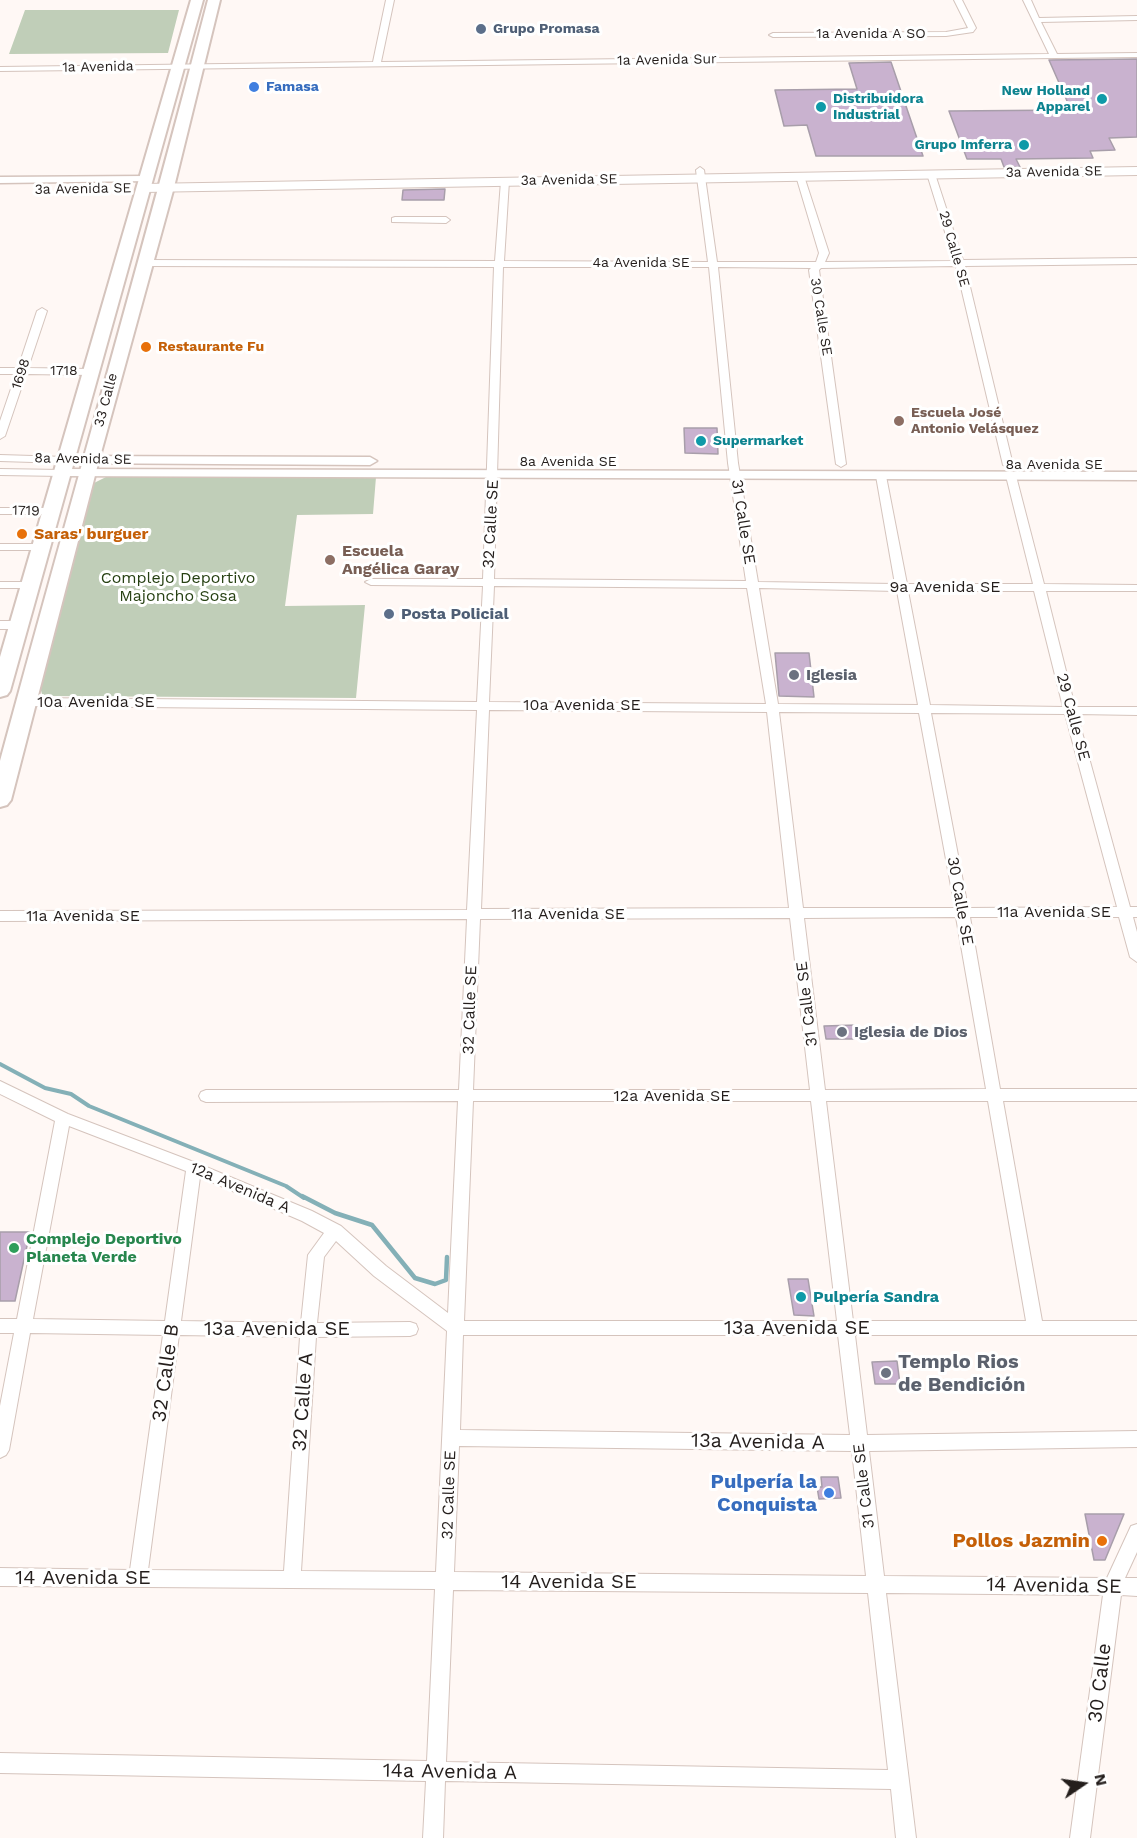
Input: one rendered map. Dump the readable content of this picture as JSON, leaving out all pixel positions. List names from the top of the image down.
{
  "streets": {
    "main road": ["3a Avenida SE", "33 Calle"],
    "street": [
      "1a Avenida A SO",
      "1a Avenida Sur",
      "1a Avenida",
      "29 Calle SE",
      "4a Avenida SE",
      "30 Calle SE",
      "1718",
      "1698",
      "8a Avenida SE",
      "1719",
      "31 Calle SE",
      "32 Calle SE",
      "9a Avenida SE",
      "10a Avenida SE",
      "11a Avenida SE",
      "12a Avenida SE",
      "12a Avenida A",
      "13a Avenida SE",
      "32 Calle B",
      "32 Calle A",
      "13a Avenida A",
      "14 Avenida SE",
      "30 Calle",
      "14a Avenida A"
    ]
  },
  "crossings": [
    ["1a Avenida Sur", "1a Avenida"],
    ["1a Avenida Sur", "33 Calle"],
    ["1a Avenida", "33 Calle"],
    ["3a Avenida SE", "29 Calle SE"],
    ["3a Avenida SE", "30 Calle SE"],
    ["3a Avenida SE", "33 Calle"],
    ["3a Avenida SE", "31 Calle SE"],
    ["3a Avenida SE", "32 Calle SE"],
    ["29 Calle SE", "4a Avenida SE"],
    ["29 Calle SE", "8a Avenida SE"],
    ["29 Calle SE", "9a Avenida SE"],
    ["29 Calle SE", "10a Avenida SE"],
    ["29 Calle SE", "11a Avenida SE"],
    ["4a Avenida SE", "30 Calle SE"],
    ["4a Avenida SE", "33 Calle"],
    ["4a Avenida SE", "31 Calle SE"],
    ["4a Avenida SE", "32 Calle SE"],
    ["30 Calle SE", "8a Avenida SE"],
    ["30 Calle SE", "9a Avenida SE"],
    ["30 Calle SE", "10a Avenida SE"],
    ["30 Calle SE", "11a Avenida SE"],
    ["30 Calle SE", "12a Avenida SE"],
    ["30 Calle SE", "13a Avenida SE"],
    ["1718", "1698"],
    ["1718", "33 Calle"],
    ["33 Calle", "8a Avenida SE"],
    ["33 Calle", "1719"],
    ["33 Calle", "10a Avenida SE"],
    ["8a Avenida SE", "31 Calle SE"],
    ["8a Avenida SE", "32 Calle SE"],
    ["31 Calle SE", "9a Avenida SE"],
    ["31 Calle SE", "10a Avenida SE"],
    ["31 Calle SE", "11a Avenida SE"],
    ["31 Calle SE", "12a Avenida SE"],
    ["31 Calle SE", "13a Avenida SE"],
    ["31 Calle SE", "13a Avenida A"],
    ["31 Calle SE", "14 Avenida SE"],
    ["31 Calle SE", "14a Avenida A"],
    ["32 Calle SE", "9a Avenida SE"],
    ["32 Calle SE", "10a Avenida SE"],
    ["32 Calle SE", "11a Avenida SE"],
    ["32 Calle SE", "12a Avenida SE"],
    ["32 Calle SE", "12a Avenida A"],
    ["32 Calle SE", "13a Avenida SE"],
    ["32 Calle SE", "13a Avenida A"],
    ["32 Calle SE", "14 Avenida SE"],
    ["32 Calle SE", "14a Avenida A"],
    ["12a Avenida A", "13a Avenida SE"],
    ["12a Avenida A", "32 Calle B"],
    ["12a Avenida A", "32 Calle A"],
    ["13a Avenida SE", "32 Calle B"],
    ["13a Avenida SE", "32 Calle A"],
    ["32 Calle B", "14 Avenida SE"],
    ["32 Calle A", "14 Avenida SE"],
    ["14 Avenida SE", "30 Calle"]
  ],
  "parks": ["Complejo Deportivo Majoncho Sosa"],
  "places": [
    "Grupo Promasa",
    "Famasa",
    "New Holland Apparel",
    "Distribuidora Industrial",
    "Grupo Imferra",
    "Restaurante Fu",
    "Escuela José Antonio Velásquez",
    "Supermarket",
    "Saras' burguer",
    "Escuela Angélica Garay",
    "Posta Policial",
    "Iglesia",
    "Iglesia de Dios",
    "Complejo Deportivo Planeta Verde",
    "Pulpería Sandra",
    "Templo Rios de Bendición",
    "Pulpería la Conquista",
    "Pollos Jazmin"
  ],
  "north": "right"
}
